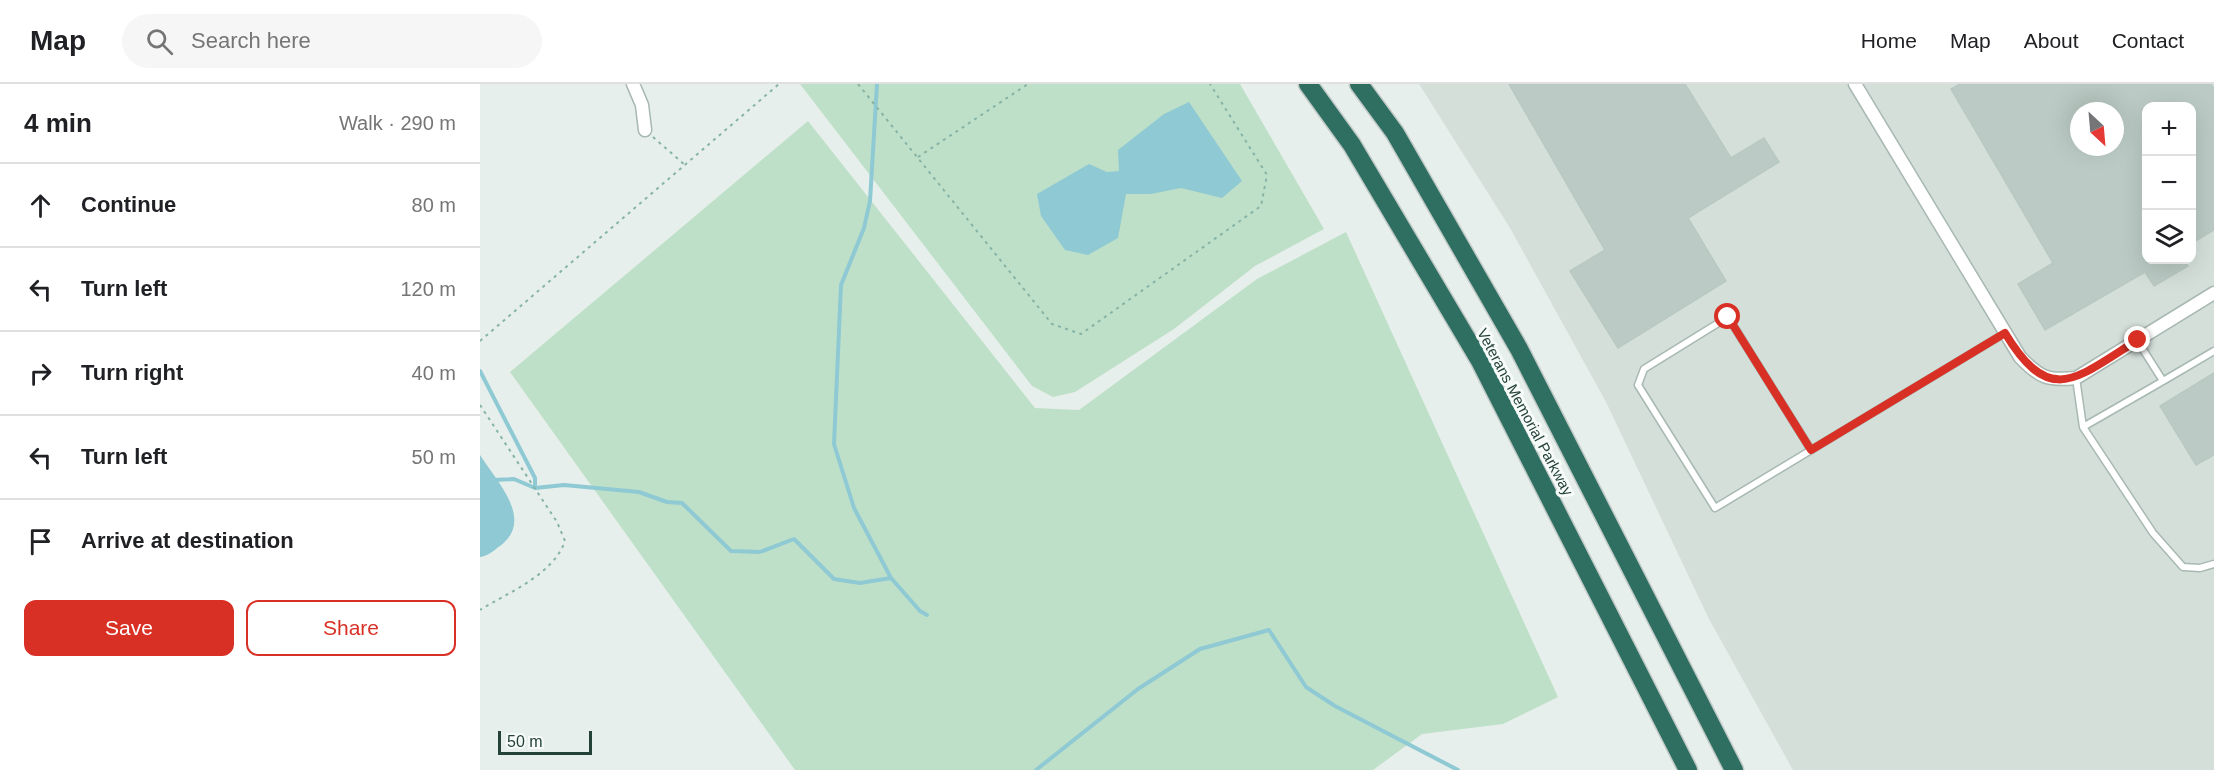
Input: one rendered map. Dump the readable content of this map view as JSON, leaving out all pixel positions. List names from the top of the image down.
{
  "streets": {
    "highway": ["Veterans Memorial Parkway"]
  },
  "scale_bar": "50 m",
  "north": "bottom right",
  "page": {
    "header": "Map",
    "search": "Search here",
    "nav": [
      "Home",
      "Map",
      "About",
      "Contact"
    ],
    "heading": ["4 min", "Walk · 290 m"],
    "map_buttons": ["+", "−"],
    "list": [
      ["Continue", "80 m"],
      ["Turn left", "120 m"],
      ["Turn right", "40 m"],
      ["Turn left", "50 m"],
      "Arrive at destination"
    ],
    "buttons": ["Save", "Share"],
    "scale": "50 m"
  }
}
